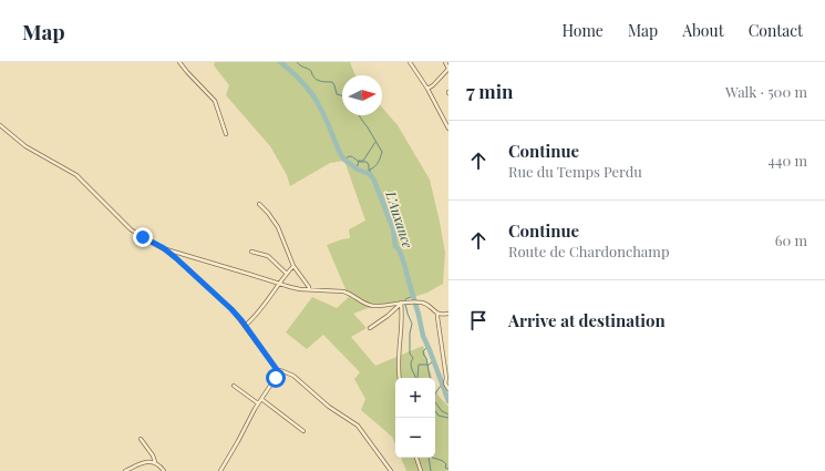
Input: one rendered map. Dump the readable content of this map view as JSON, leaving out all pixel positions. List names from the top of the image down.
{
  "water": ["L’Auxance"],
  "north": "right",
  "page": {
    "header": "Map",
    "nav": [
      "Home",
      "Map",
      "About",
      "Contact"
    ],
    "heading": ["7 min", "Walk · 500 m"],
    "list": [
      ["Continue", "Rue du Temps Perdu", "440 m"],
      ["Continue", "Route de Chardonchamp", "60 m"],
      "Arrive at destination"
    ],
    "map_buttons": ["+", "−"]
  }
}
